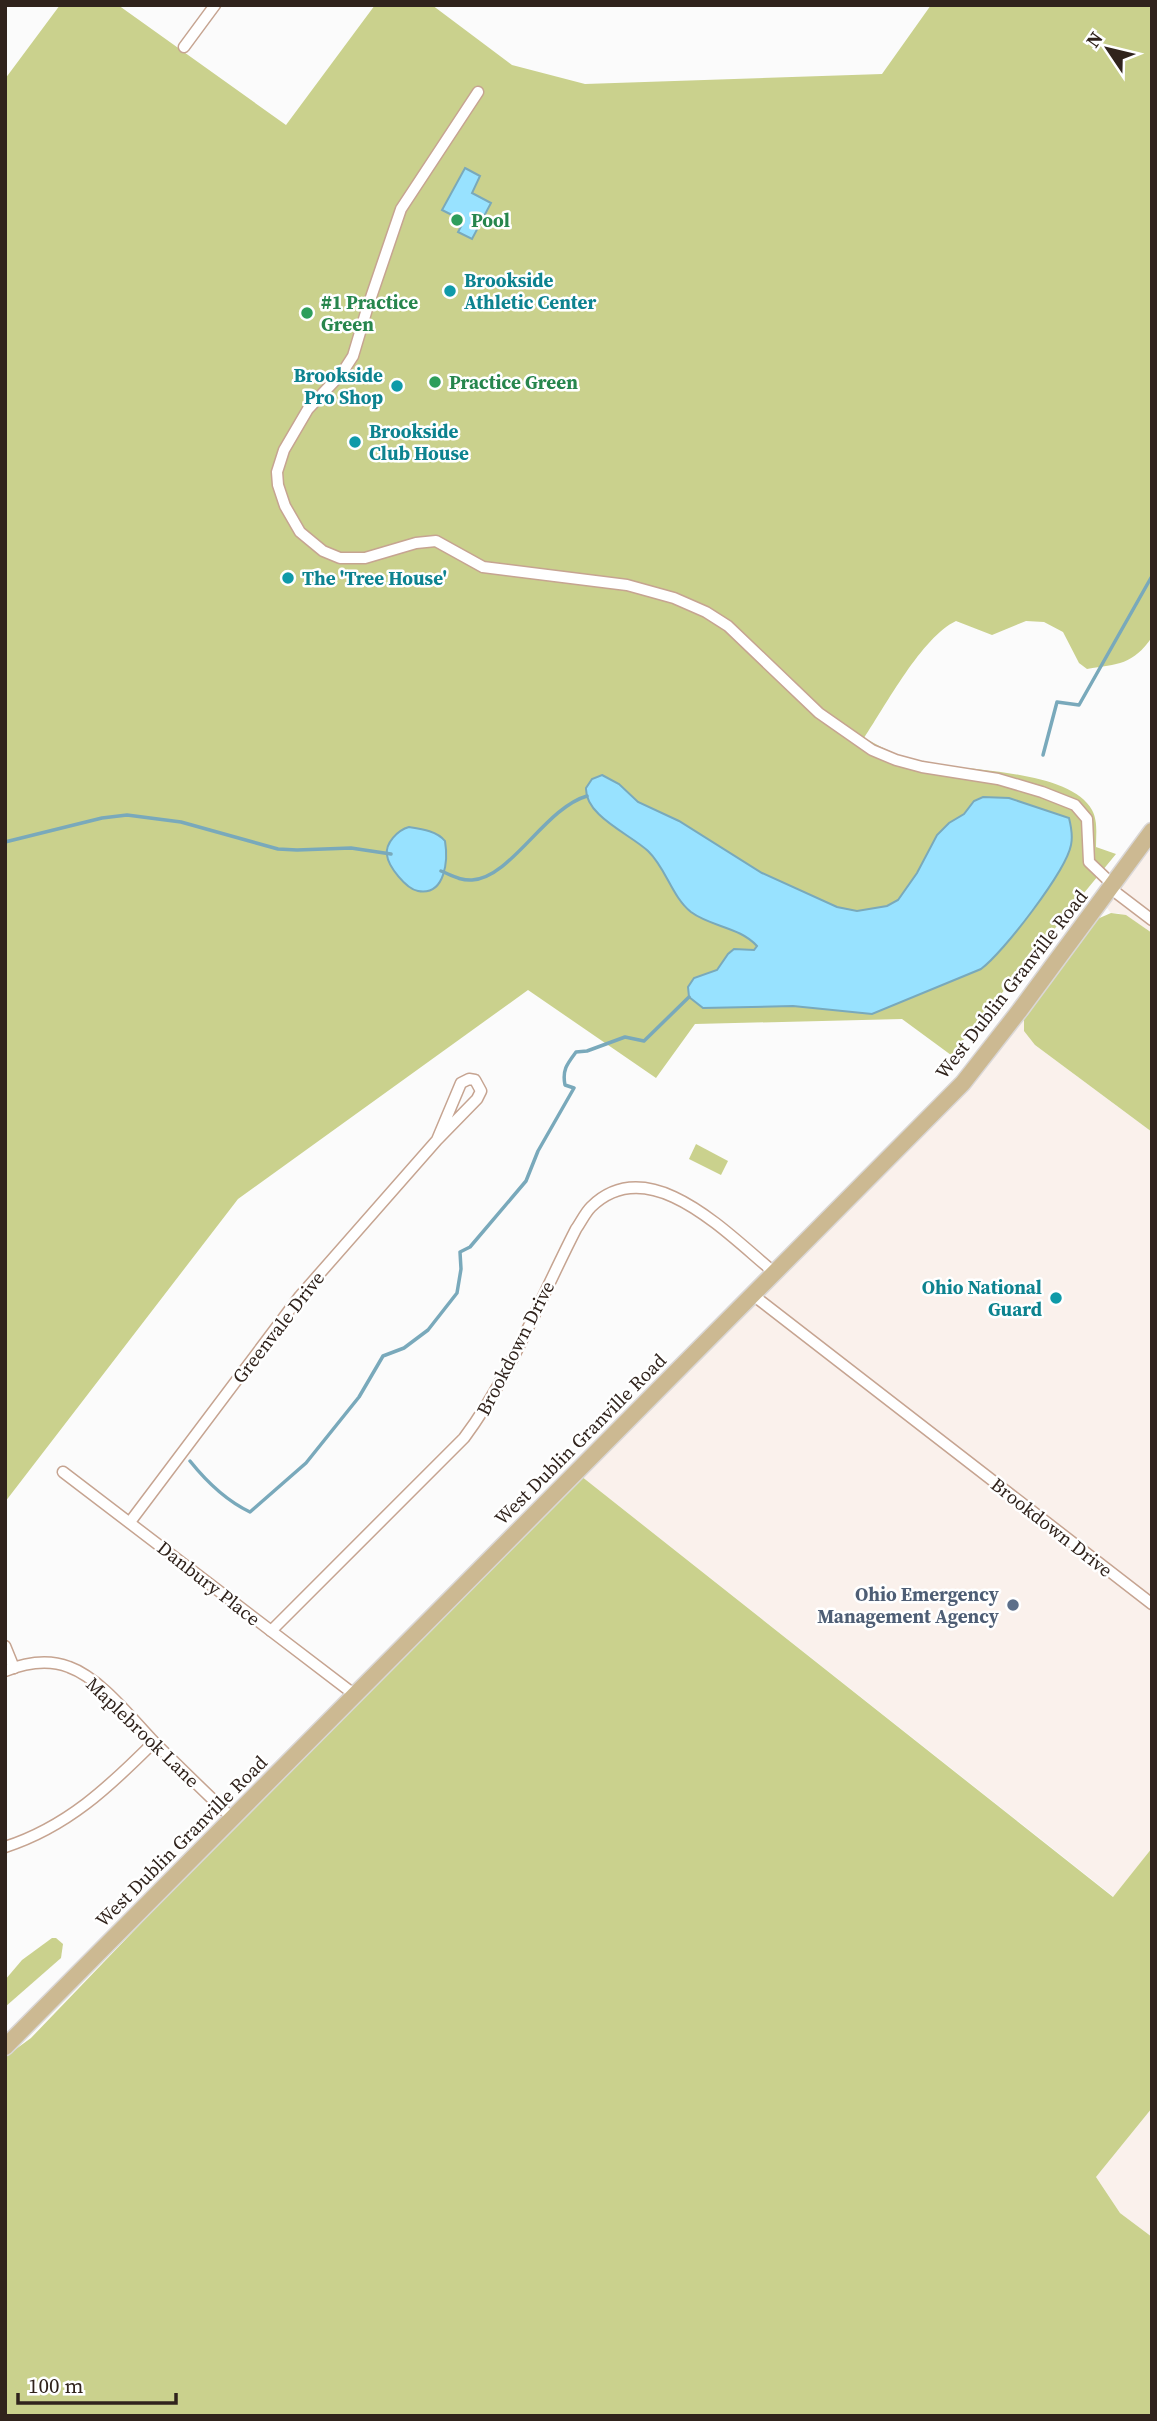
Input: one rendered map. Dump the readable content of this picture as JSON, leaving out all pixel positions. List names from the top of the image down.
{
  "streets": {
    "main road": ["West Dublin Granville Road"],
    "street": [
      "Greenvale Drive",
      "Brookdown Drive",
      "Danbury Place",
      "Maplebrook Lane"
    ]
  },
  "crossings": [
    ["West Dublin Granville Road", "Brookdown Drive"],
    ["West Dublin Granville Road", "Danbury Place"],
    ["West Dublin Granville Road", "Maplebrook Lane"],
    ["Greenvale Drive", "Danbury Place"],
    ["Brookdown Drive", "Danbury Place"]
  ],
  "places": [
    "Pool",
    "Brookside Athletic Center",
    "#1 Practice Green",
    "Practice Green",
    "Brookside Pro Shop",
    "Brookside Club House",
    "The 'Tree House'",
    "Ohio National Guard",
    "Ohio Emergency Management Agency"
  ],
  "scale_bar": "100 m",
  "north": "top left"
}
